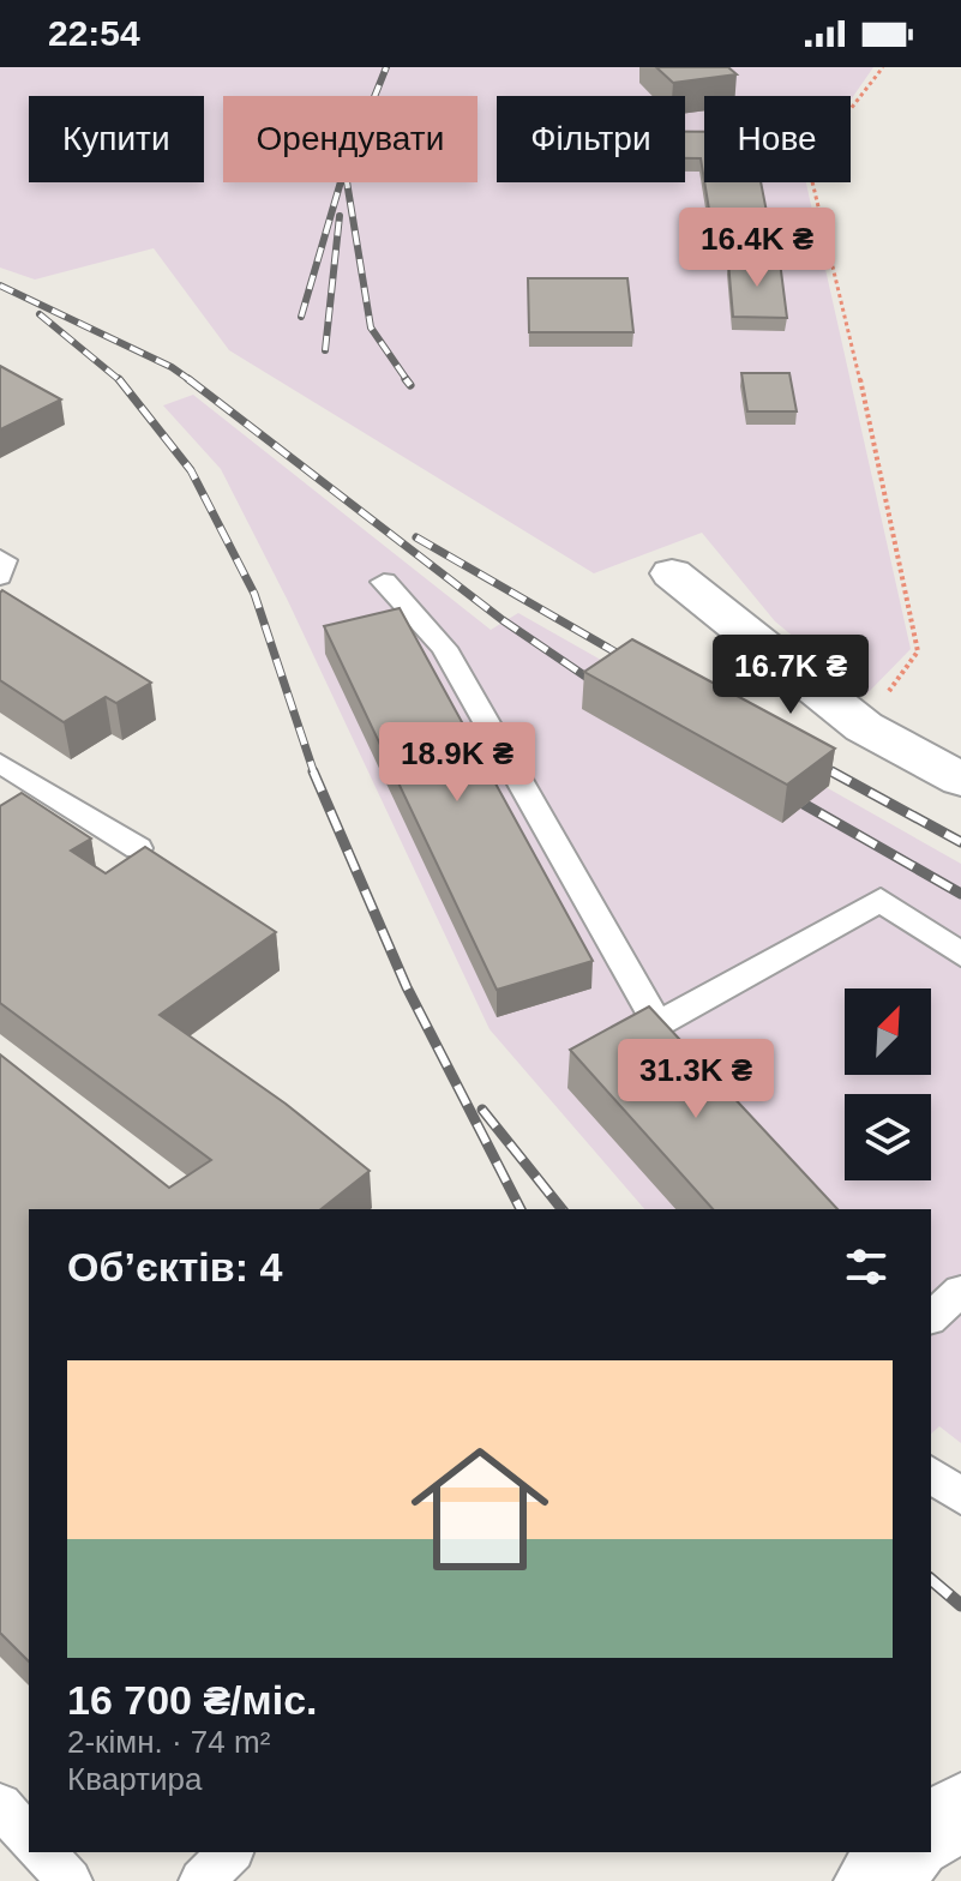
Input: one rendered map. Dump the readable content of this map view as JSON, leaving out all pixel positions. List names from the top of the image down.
{
  "north": "top right",
  "page": {
    "status": "22:54",
    "chip": [
      "Купити",
      "Орендувати",
      "Фільтри",
      "Нове"
    ],
    "price": [
      "16.4K ₴",
      "16.7K ₴",
      "18.9K ₴",
      "31.3K ₴"
    ],
    "heading": "Об’єктів: 4",
    "list": [
      {
        "name": "16 700 ₴/міс.",
        "note": "2-кімн. · 74 m² · Квартира"
      }
    ]
  }
}
